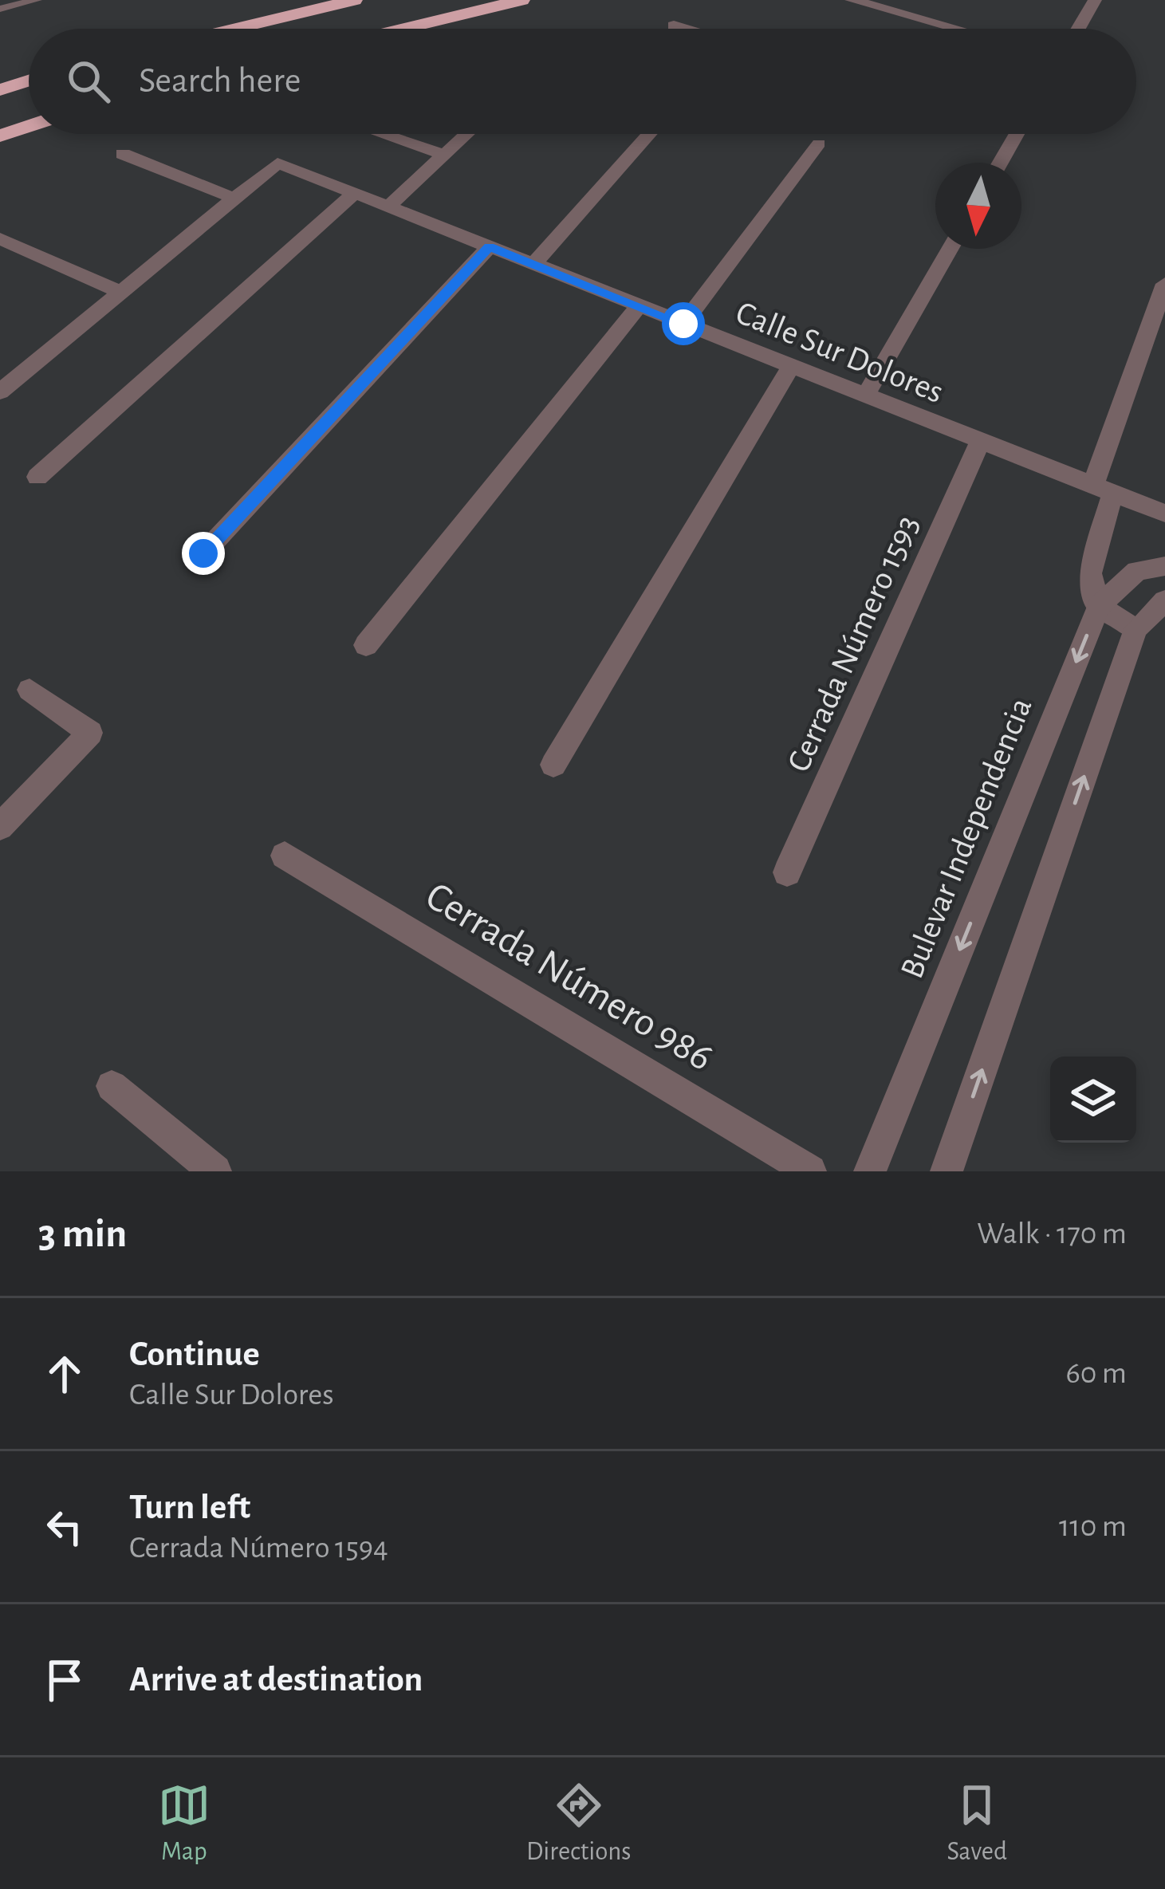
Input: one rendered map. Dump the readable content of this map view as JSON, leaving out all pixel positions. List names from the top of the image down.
{
  "streets": {
    "street": [
      "Calle Sur Dolores",
      "Cerrada Número 1593",
      "Bulevar Independencia",
      "Cerrada Número 986"
    ]
  },
  "crossings": [
    ["Calle Sur Dolores", "Cerrada Número 1593"]
  ],
  "north": "bottom",
  "page": {
    "search": "Search here",
    "heading": ["3 min", "Walk · 170 m"],
    "list": [
      ["Continue", "Calle Sur Dolores", "60 m"],
      ["Turn left", "Cerrada Número 1594", "110 m"],
      "Arrive at destination"
    ],
    "nav": ["Map", "Directions", "Saved"]
  }
}
